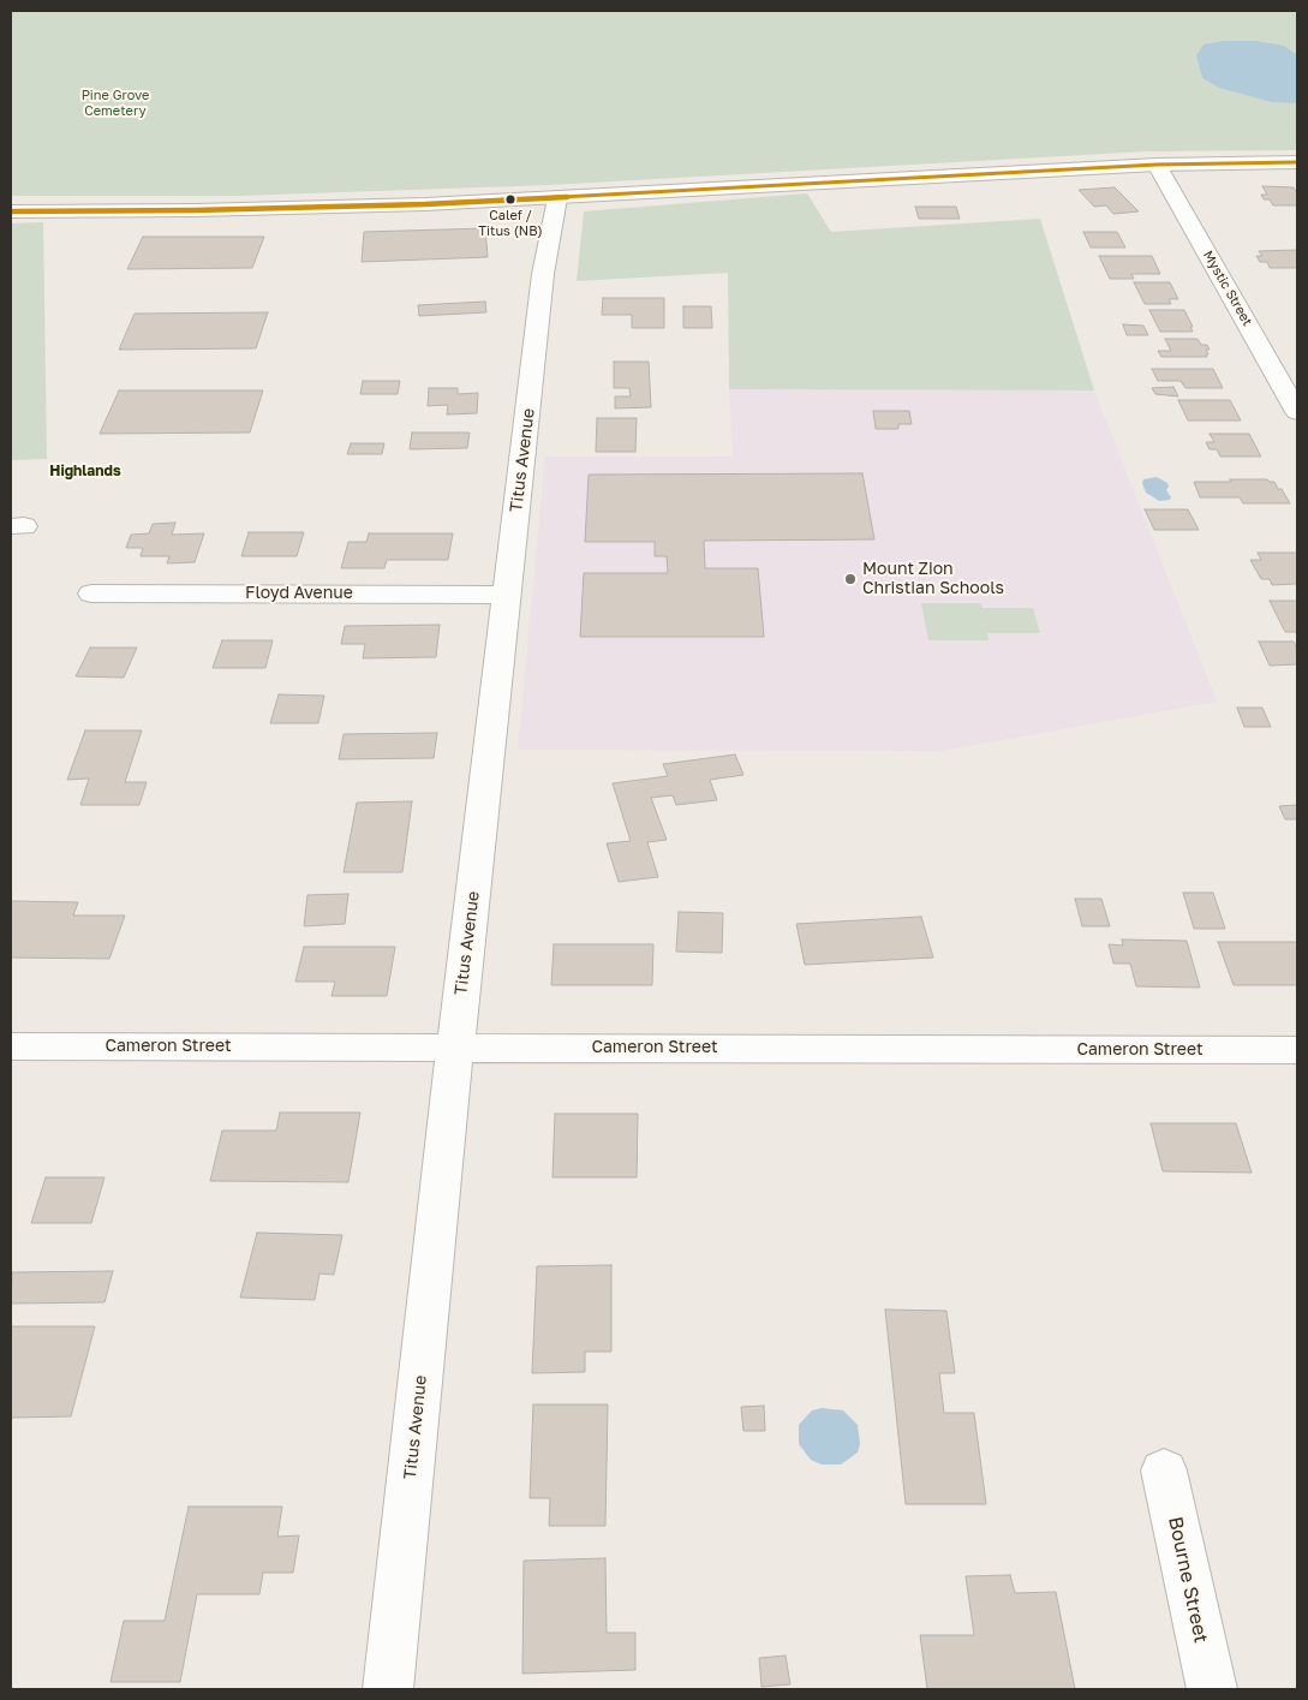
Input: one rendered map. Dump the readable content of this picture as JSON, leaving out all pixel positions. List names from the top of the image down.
{
  "streets": {
    "street": [
      "Mystic Street",
      "Titus Avenue",
      "Floyd Avenue",
      "Cameron Street",
      "Bourne Street"
    ]
  },
  "crossings": [
    ["Titus Avenue", "Floyd Avenue"],
    ["Titus Avenue", "Cameron Street"]
  ],
  "districts": ["Highlands"],
  "parks": ["Pine Grove Cemetery"],
  "places": ["Calef / Titus (NB)", "Mount Zion Christian Schools"]
}
